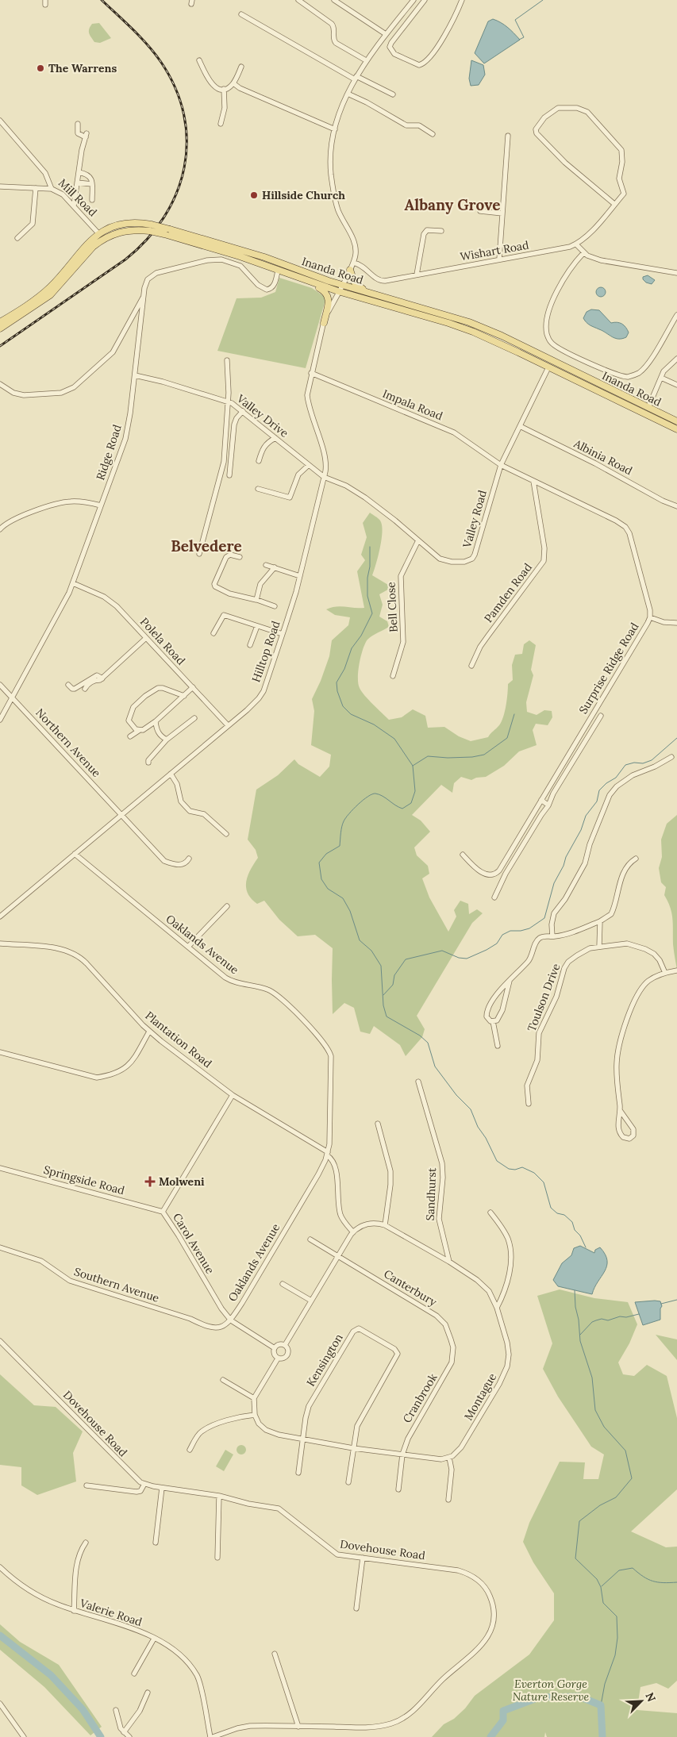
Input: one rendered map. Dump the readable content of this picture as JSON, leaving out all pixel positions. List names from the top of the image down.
{
  "streets": {
    "main road": ["Inanda Road"],
    "street": [
      "Mill Road",
      "Wishart Road",
      "Impala Road",
      "Valley Drive",
      "Ridge Road",
      "Albinia Road",
      "Valley Road",
      "Pamden Road",
      "Bell Close",
      "Polela Road",
      "Hilltop Road",
      "Surprise Ridge Road",
      "Northern Avenue",
      "Oaklands Avenue",
      "Toulson Drive",
      "Plantation Road",
      "Springside Road",
      "Sandhurst",
      "Carol Avenue",
      "Southern Avenue",
      "Canterbury",
      "Kensington",
      "Montague",
      "Cranbrook",
      "Dovehouse Road",
      "Valerie Road"
    ]
  },
  "crossings": [
    ["Mill Road", "Inanda Road"],
    ["Wishart Road", "Hilltop Road"],
    ["Inanda Road", "Ridge Road"],
    ["Inanda Road", "Valley Road"],
    ["Inanda Road", "Hilltop Road"],
    ["Impala Road", "Valley Road"],
    ["Impala Road", "Hilltop Road"],
    ["Impala Road", "Surprise Ridge Road"],
    ["Valley Drive", "Ridge Road"],
    ["Valley Drive", "Valley Road"],
    ["Valley Drive", "Hilltop Road"],
    ["Ridge Road", "Polela Road"],
    ["Ridge Road", "Northern Avenue"],
    ["Albinia Road", "Valley Road"],
    ["Valley Road", "Bell Close"],
    ["Valley Road", "Hilltop Road"],
    ["Valley Road", "Surprise Ridge Road"],
    ["Pamden Road", "Surprise Ridge Road"],
    ["Polela Road", "Hilltop Road"],
    ["Hilltop Road", "Northern Avenue"],
    ["Hilltop Road", "Oaklands Avenue"],
    ["Oaklands Avenue", "Plantation Road"],
    ["Oaklands Avenue", "Carol Avenue"],
    ["Oaklands Avenue", "Southern Avenue"],
    ["Plantation Road", "Carol Avenue"],
    ["Springside Road", "Carol Avenue"],
    ["Sandhurst", "Montague"],
    ["Carol Avenue", "Southern Avenue"],
    ["Canterbury", "Cranbrook"],
    ["Dovehouse Road", "Valerie Road"]
  ],
  "districts": ["Albany Grove", "Belvedere"],
  "parks": ["Everton Gorge Nature Reserve"],
  "places": {
    "other": ["The Warrens", "Hillside Church"],
    "health": ["Molweni"]
  },
  "north": "top right"
}
